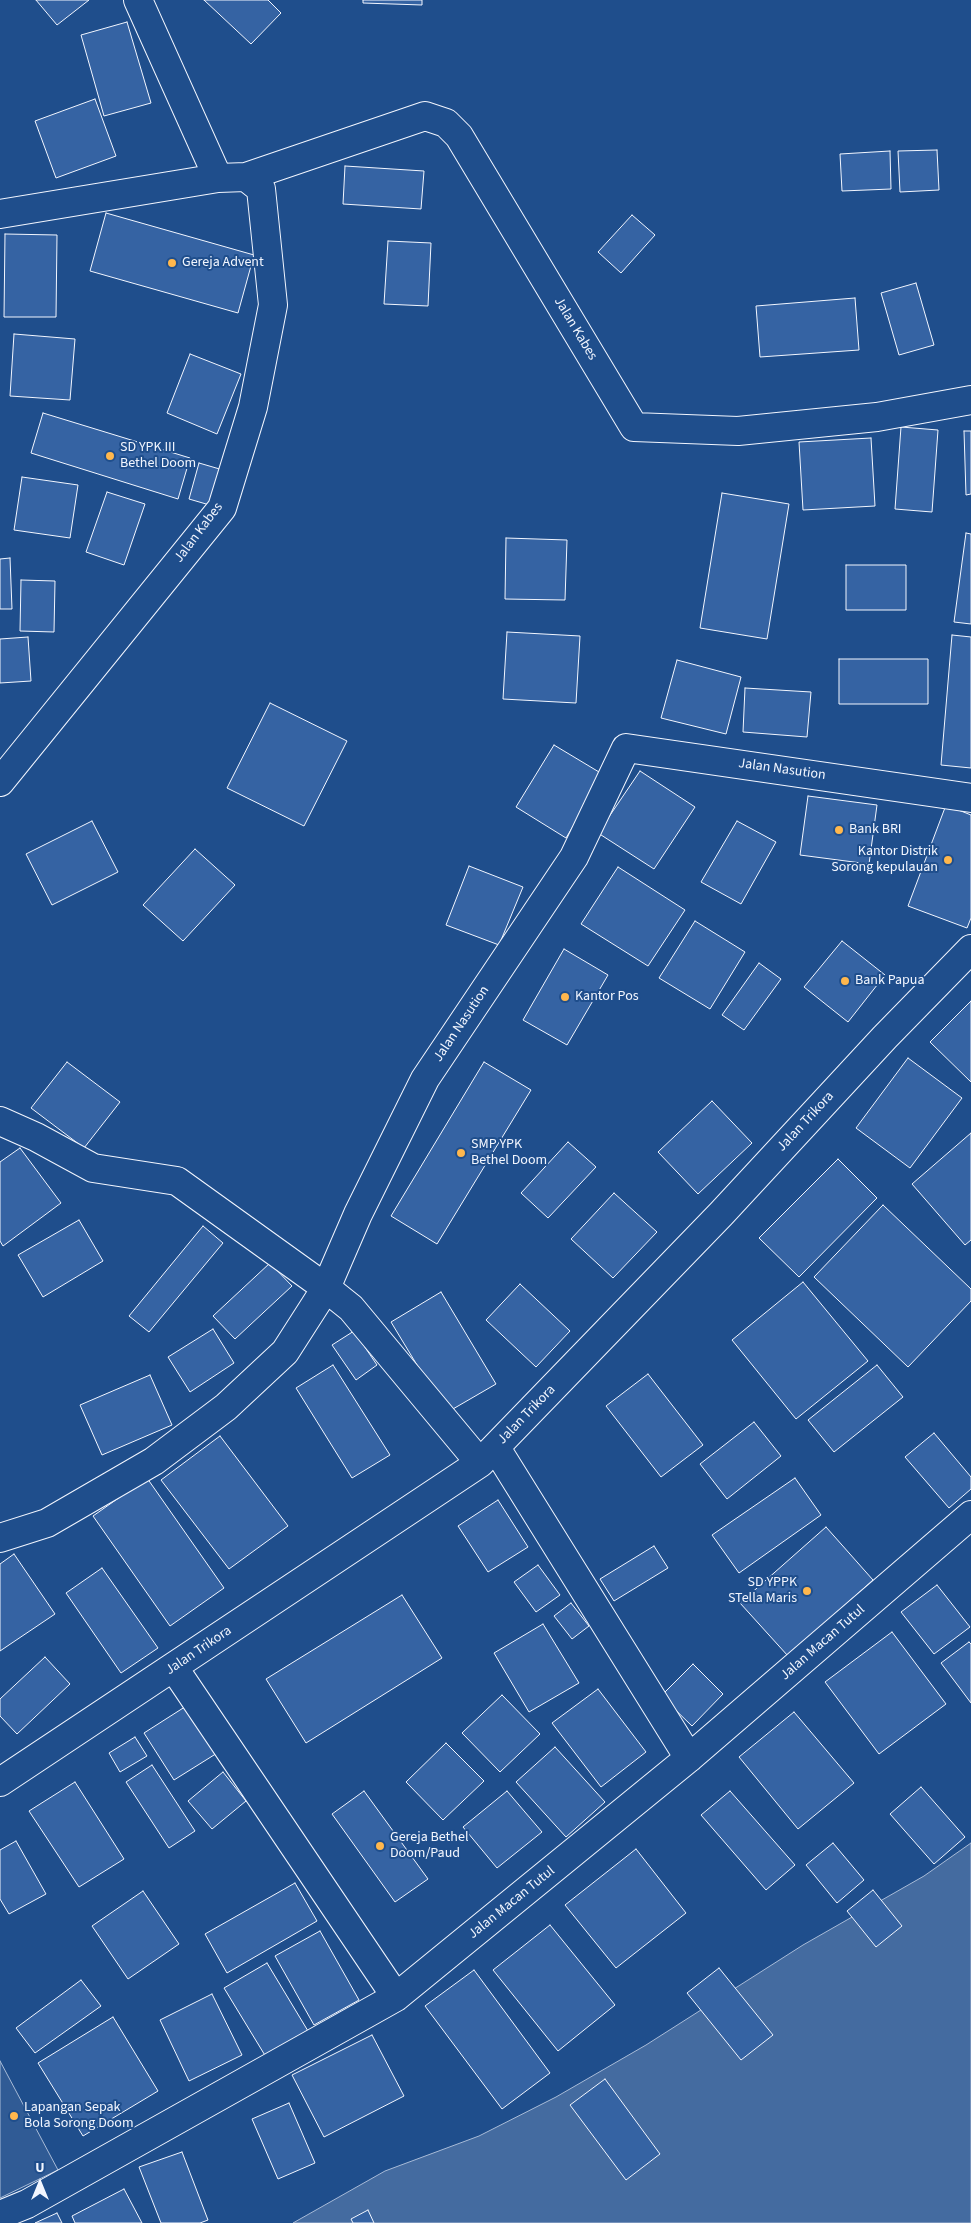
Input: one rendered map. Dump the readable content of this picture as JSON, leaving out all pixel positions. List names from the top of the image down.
{
  "streets": {
    "street": [
      "Jalan Kabes",
      "Jalan Nasution",
      "Jalan Trikora",
      "Jalan Macan Tutul"
    ]
  },
  "places": [
    "Gereja Advent",
    "SD YPK III Bethel Doom",
    "Bank BRI",
    "Kantor Distrik Sorong kepulauan",
    "Bank Papua",
    "Kantor Pos",
    "SMP YPK Bethel Doom",
    "SD YPPK STella Maris",
    "Gereja Bethel Doom/Paud",
    "Lapangan Sepak Bola Sorong Doom"
  ],
  "north": "top"
}
